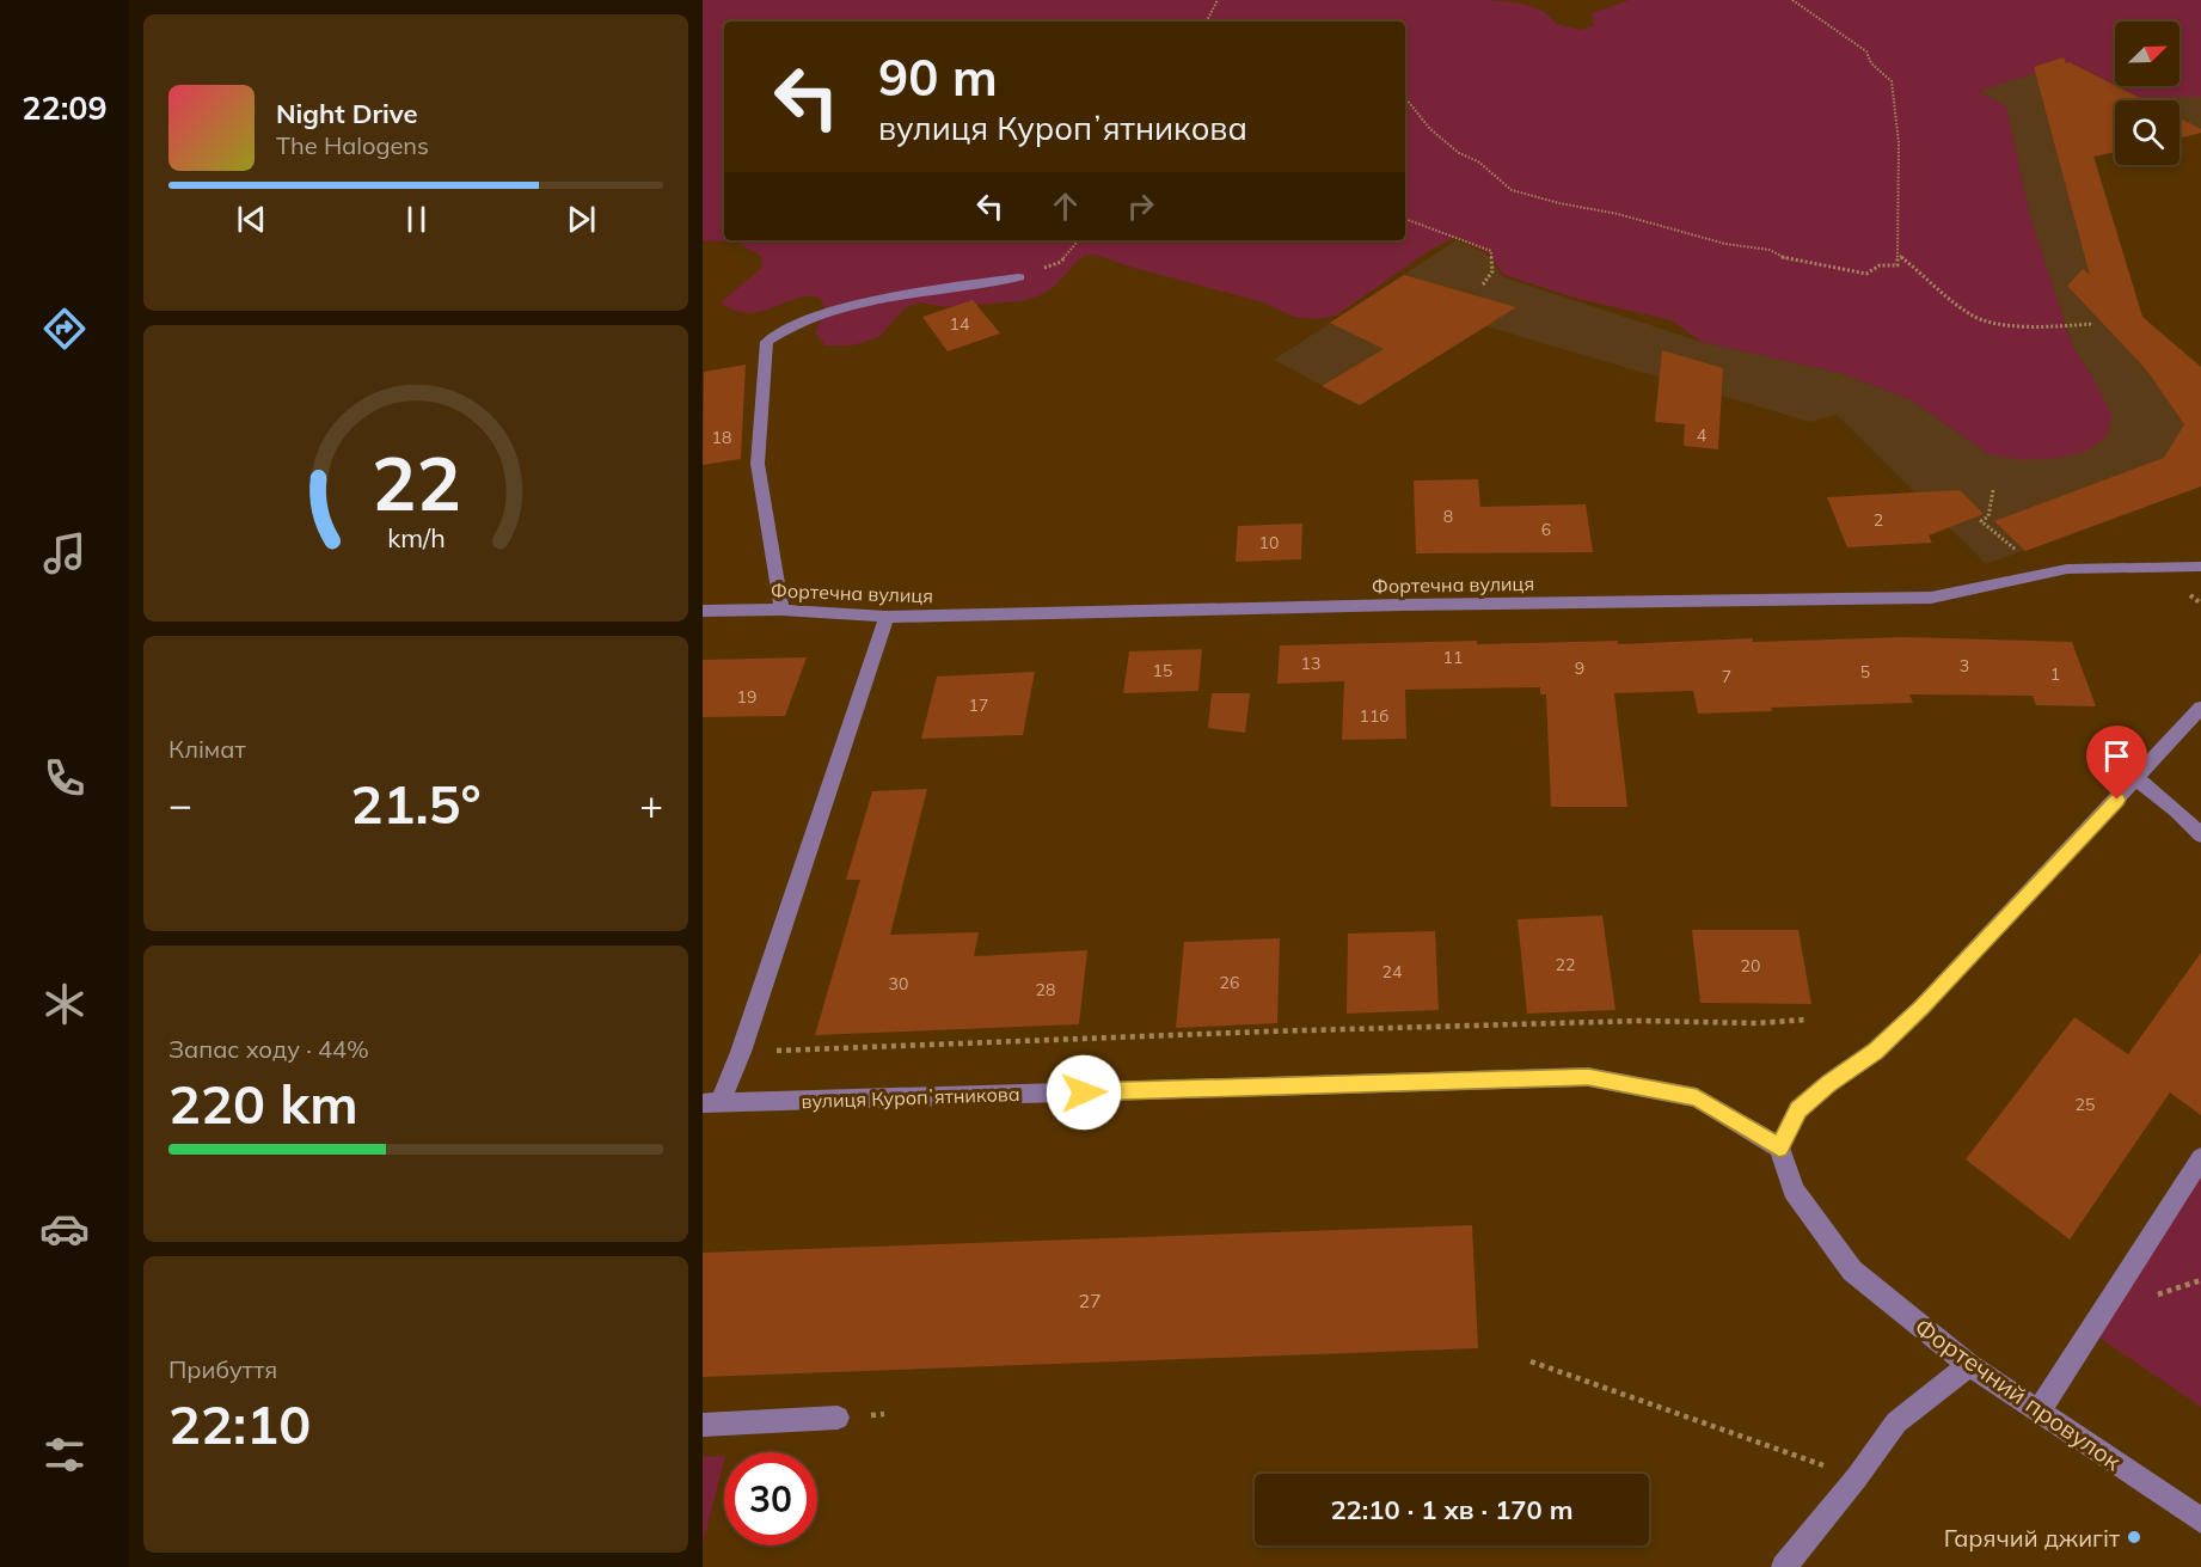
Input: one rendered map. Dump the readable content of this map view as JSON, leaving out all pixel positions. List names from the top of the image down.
{
  "streets": {
    "street": ["Фортечна вулиця", "вулиця Куропʼятникова", "Фортечний провулок"]
  },
  "crossings": [
    ["вулиця Куропʼятникова", "Фортечний провулок"]
  ],
  "places": ["Гарячий джигіт"],
  "house_numbers": [
    "14",
    "4",
    "18",
    "8",
    "2",
    "6",
    "10",
    "11",
    "13",
    "3",
    "9",
    "15",
    "5",
    "1",
    "7",
    "19",
    "17",
    "11б",
    "22",
    "20",
    "24",
    "26",
    "30",
    "28",
    "25",
    "27"
  ],
  "north": "top right",
  "page": {
    "tabs": "22:09",
    "turn": ["90 m", "вулиця Куропʼятникова"],
    "song": ["Night Drive", "The Halogens"],
    "tile": [
      "Клімат",
      ["Запас ходу · 44%", "220 km"],
      ["Прибуття", "22:10"]
    ],
    "heat": ["−", "21.5°", "+"],
    "limit": "30",
    "trip": "22:10 · 1 хв · 170 m",
    "gauge": ["22", "km/h"]
  }
}
